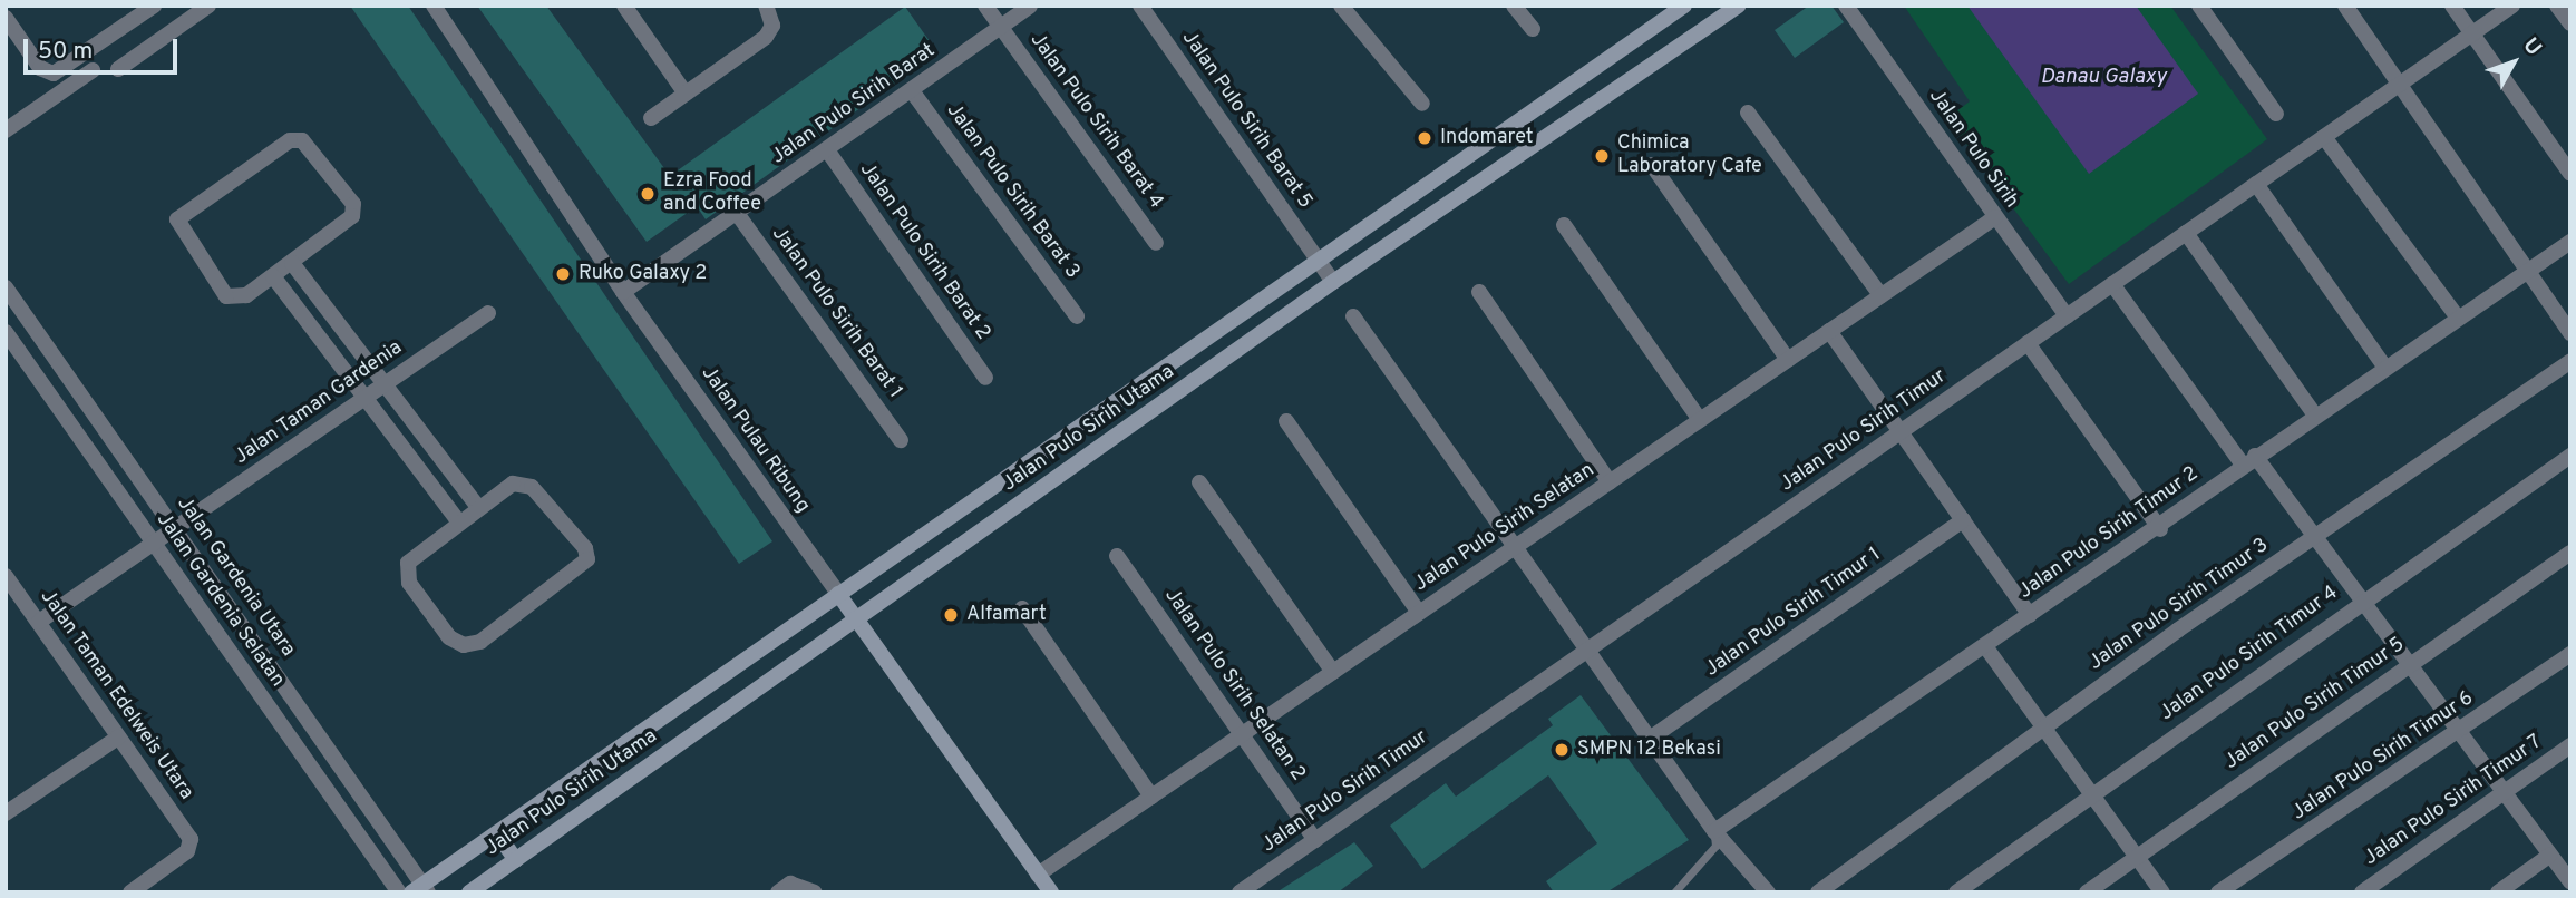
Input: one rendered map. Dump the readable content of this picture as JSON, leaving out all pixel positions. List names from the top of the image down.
{
  "streets": {
    "main road": ["Jalan Pulo Sirih Utama", "Jalan Pulau Ribung"],
    "street": [
      "Jalan Pulo Sirih Barat",
      "Jalan Pulo Sirih Barat 5",
      "Jalan Pulo Sirih Barat 4",
      "Jalan Pulo Sirih",
      "Jalan Pulo Sirih Barat 3",
      "Jalan Pulo Sirih Barat 2",
      "Jalan Pulo Sirih Barat 1",
      "Jalan Taman Gardenia",
      "Jalan Pulo Sirih Timur",
      "Jalan Pulo Sirih Selatan",
      "Jalan Pulo Sirih Timur 2",
      "Jalan Gardenia Utara",
      "Jalan Gardenia Selatan",
      "Jalan Pulo Sirih Timur 3",
      "Jalan Pulo Sirih Timur 1",
      "Jalan Pulo Sirih Timur 4",
      "Jalan Pulo Sirih Selatan 2",
      "Jalan Taman Edelweis Utara",
      "Jalan Pulo Sirih Timur 5",
      "Jalan Pulo Sirih Timur 6",
      "Jalan Pulo Sirih Timur 7"
    ]
  },
  "crossings": [
    ["Jalan Pulo Sirih Barat", "Jalan Pulo Sirih Barat 4"],
    ["Jalan Pulo Sirih Barat", "Jalan Pulo Sirih Barat 3"],
    ["Jalan Pulo Sirih Barat", "Jalan Pulo Sirih Barat 2"],
    ["Jalan Pulo Sirih Barat", "Jalan Pulo Sirih Barat 1"],
    ["Jalan Pulo Sirih Barat", "Jalan Pulau Ribung"],
    ["Jalan Pulo Sirih Barat 5", "Jalan Pulo Sirih Utama"],
    ["Jalan Pulo Sirih", "Jalan Pulo Sirih Timur"],
    ["Jalan Pulo Sirih", "Jalan Pulo Sirih Selatan"],
    ["Jalan Taman Gardenia", "Jalan Gardenia Utara"],
    ["Jalan Taman Gardenia", "Jalan Gardenia Selatan"],
    ["Jalan Taman Gardenia", "Jalan Taman Edelweis Utara"],
    ["Jalan Pulo Sirih Utama", "Jalan Pulau Ribung"],
    ["Jalan Pulo Sirih Utama", "Jalan Gardenia Utara"],
    ["Jalan Pulo Sirih Timur", "Jalan Pulo Sirih Selatan 2"],
    ["Jalan Pulau Ribung", "Jalan Pulo Sirih Selatan"],
    ["Jalan Pulo Sirih Selatan", "Jalan Pulo Sirih Selatan 2"]
  ],
  "water": ["Danau Galaxy"],
  "places": [
    "Indomaret",
    "Chimica Laboratory Cafe",
    "Ezra Food and Coffee",
    "Ruko Galaxy 2",
    "Alfamart",
    "SMPN 12 Bekasi"
  ],
  "scale_bar": "50 m",
  "north": "top right"
}
